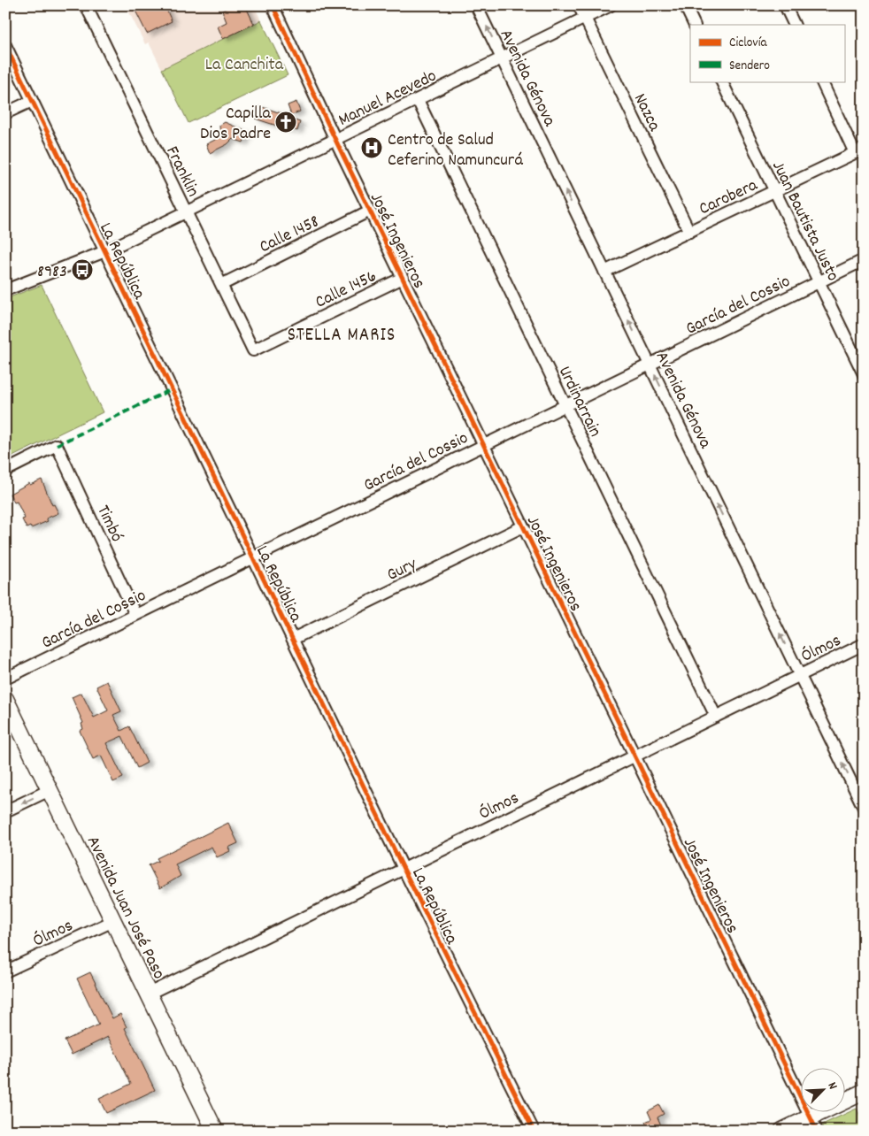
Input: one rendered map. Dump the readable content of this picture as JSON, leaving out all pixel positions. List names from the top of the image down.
{
  "streets": {
    "main road": ["Avenida Juan José Paso"],
    "street": [
      "Avenida Génova",
      "Manuel Acevedo",
      "Nazca",
      "Franklin",
      "Carobera",
      "Juan Bautista Justo",
      "Calle 1458",
      "José Ingenieros",
      "La República",
      "Calle 1456",
      "García del Cossio",
      "Urdinarrain",
      "Timbó",
      "Gury",
      "Ólmos"
    ]
  },
  "crossings": [
    ["Avenida Génova", "Manuel Acevedo"],
    ["Avenida Génova", "Carobera"],
    ["Avenida Génova", "García del Cossio"],
    ["Avenida Génova", "Ólmos"],
    ["Manuel Acevedo", "Nazca"],
    ["Manuel Acevedo", "Franklin"],
    ["Manuel Acevedo", "José Ingenieros"],
    ["Manuel Acevedo", "La República"],
    ["Manuel Acevedo", "Urdinarrain"],
    ["Nazca", "Carobera"],
    ["Franklin", "Calle 1458"],
    ["Franklin", "Calle 1456"],
    ["Carobera", "Juan Bautista Justo"],
    ["Juan Bautista Justo", "García del Cossio"],
    ["Calle 1458", "José Ingenieros"],
    ["José Ingenieros", "Calle 1456"],
    ["José Ingenieros", "García del Cossio"],
    ["José Ingenieros", "Gury"],
    ["José Ingenieros", "Ólmos"],
    ["La República", "García del Cossio"],
    ["La República", "Gury"],
    ["La República", "Ólmos"],
    ["García del Cossio", "Urdinarrain"],
    ["García del Cossio", "Timbó"],
    ["Urdinarrain", "Ólmos"],
    ["Ólmos", "Avenida Juan José Paso"]
  ],
  "one_way": ["Avenida Génova"],
  "districts": ["STELLA MARIS"],
  "parks": ["La Canchita"],
  "places": {
    "church": ["Capilla Dios Padre"],
    "hospital": ["Centro de Salud Ceferino Namuncurá"],
    "bus stop": ["8983"]
  },
  "legend": ["Ciclovía", "Sendero"],
  "north": "top right"
}
